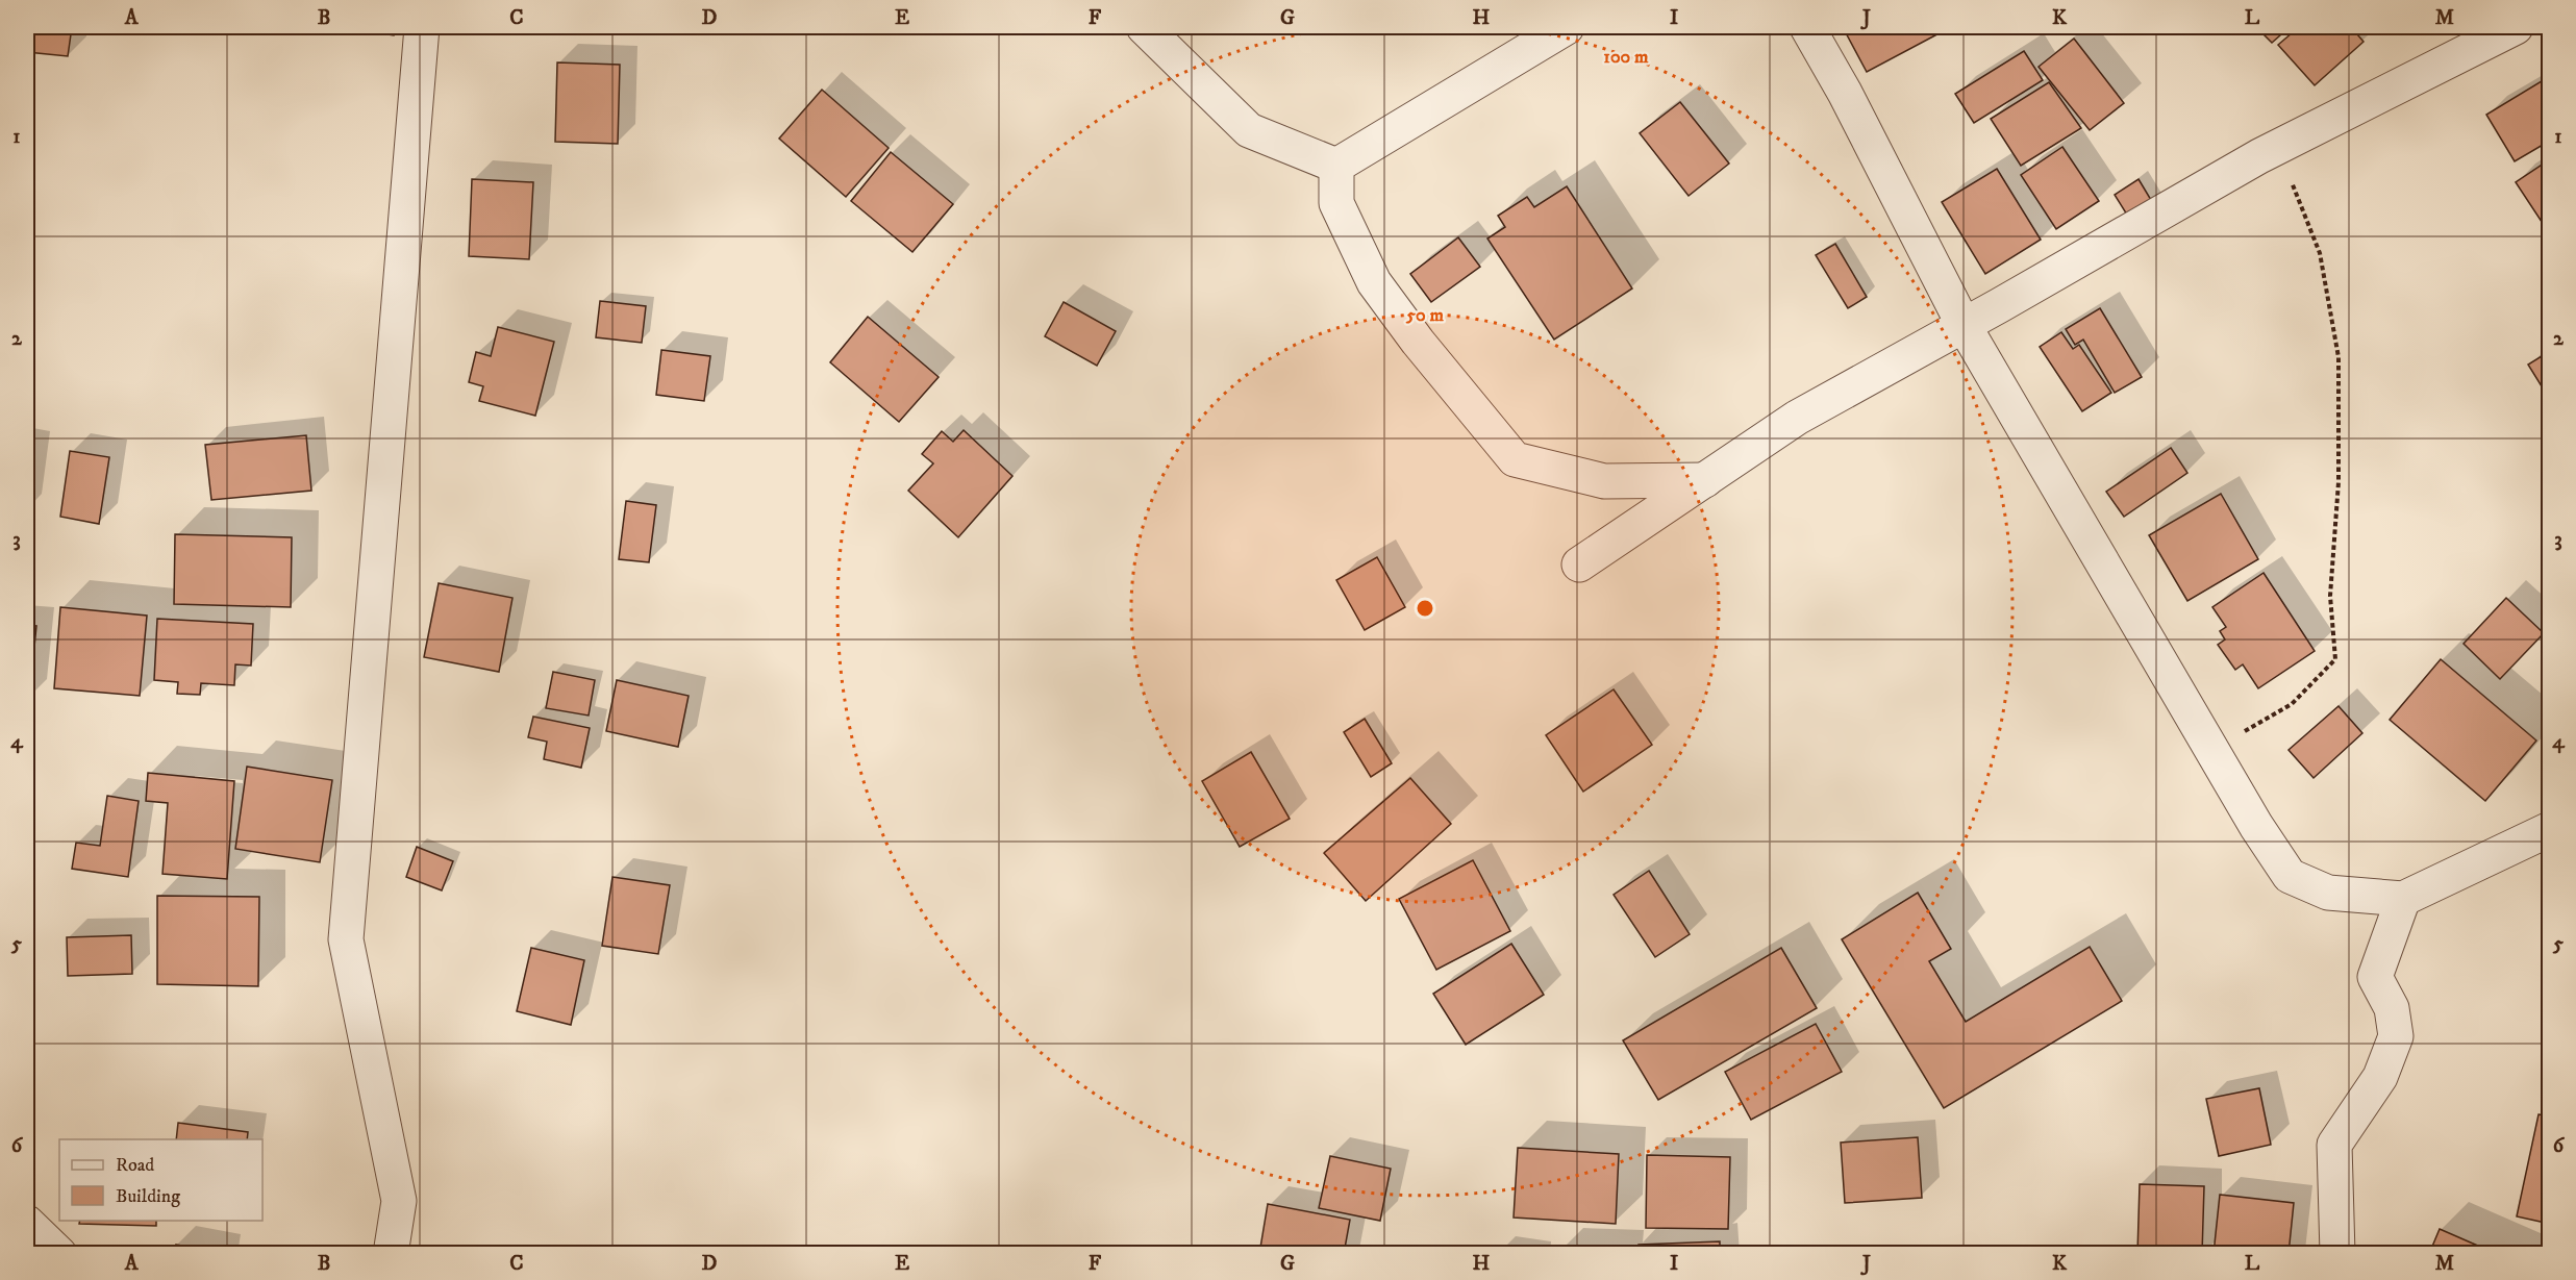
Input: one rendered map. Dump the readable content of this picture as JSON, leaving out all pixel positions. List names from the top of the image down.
{
  "legend": ["Road", "Building"],
  "grid": {
    "columns": [
      "A",
      "B",
      "C",
      "D",
      "E",
      "F",
      "G",
      "H",
      "I",
      "J",
      "K",
      "L",
      "M"
    ],
    "rows": [
      "1",
      "2",
      "3",
      "4",
      "5",
      "6"
    ]
  },
  "rings": ["100 m", "50 m"]
}
